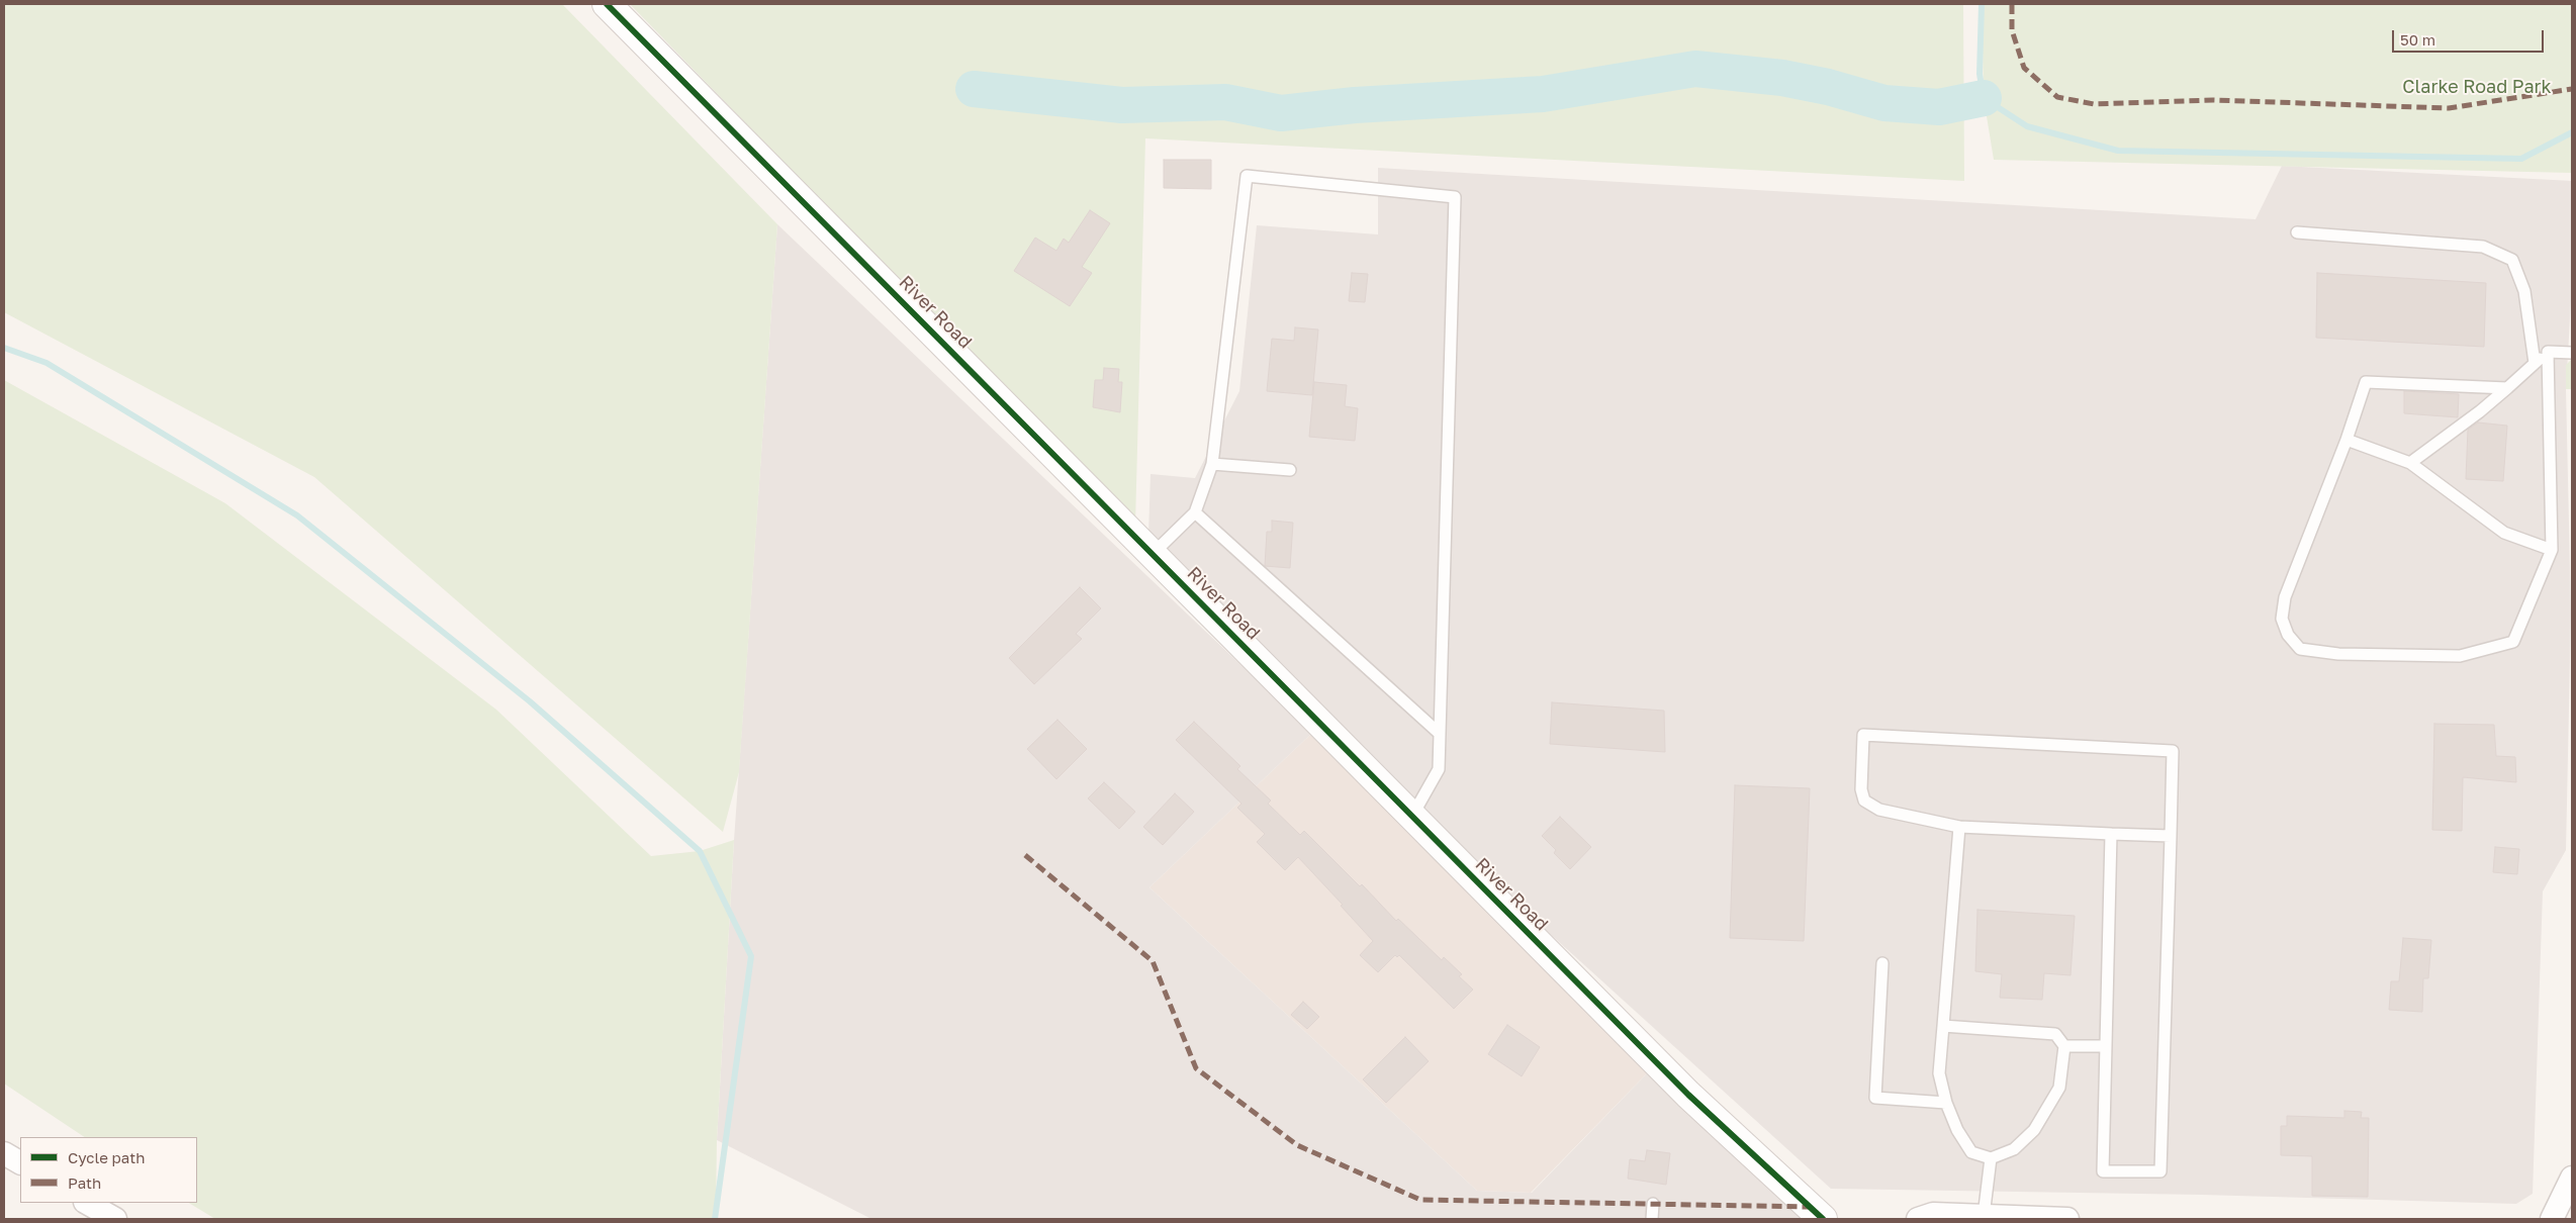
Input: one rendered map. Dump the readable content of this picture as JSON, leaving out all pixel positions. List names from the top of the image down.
{
  "streets": {
    "street": ["River Road"]
  },
  "parks": ["Clarke Road Park"],
  "legend": ["Cycle path", "Path"],
  "scale_bar": "50 m"
}
